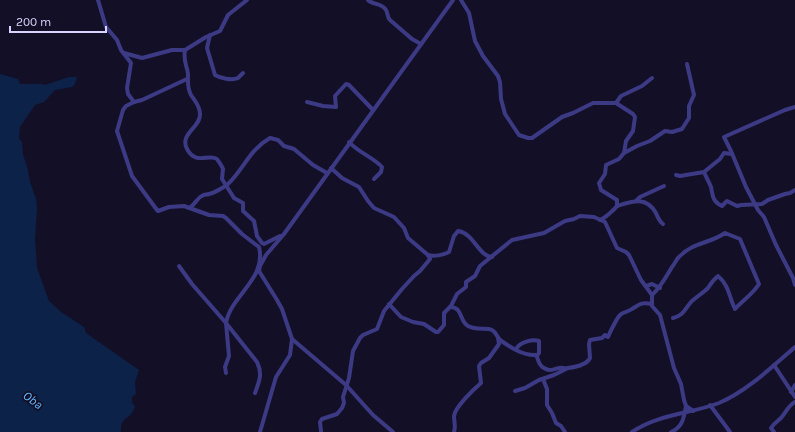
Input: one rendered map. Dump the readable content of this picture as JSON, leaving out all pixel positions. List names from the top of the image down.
{
  "water": ["Oba"],
  "scale_bar": "200 m"
}
